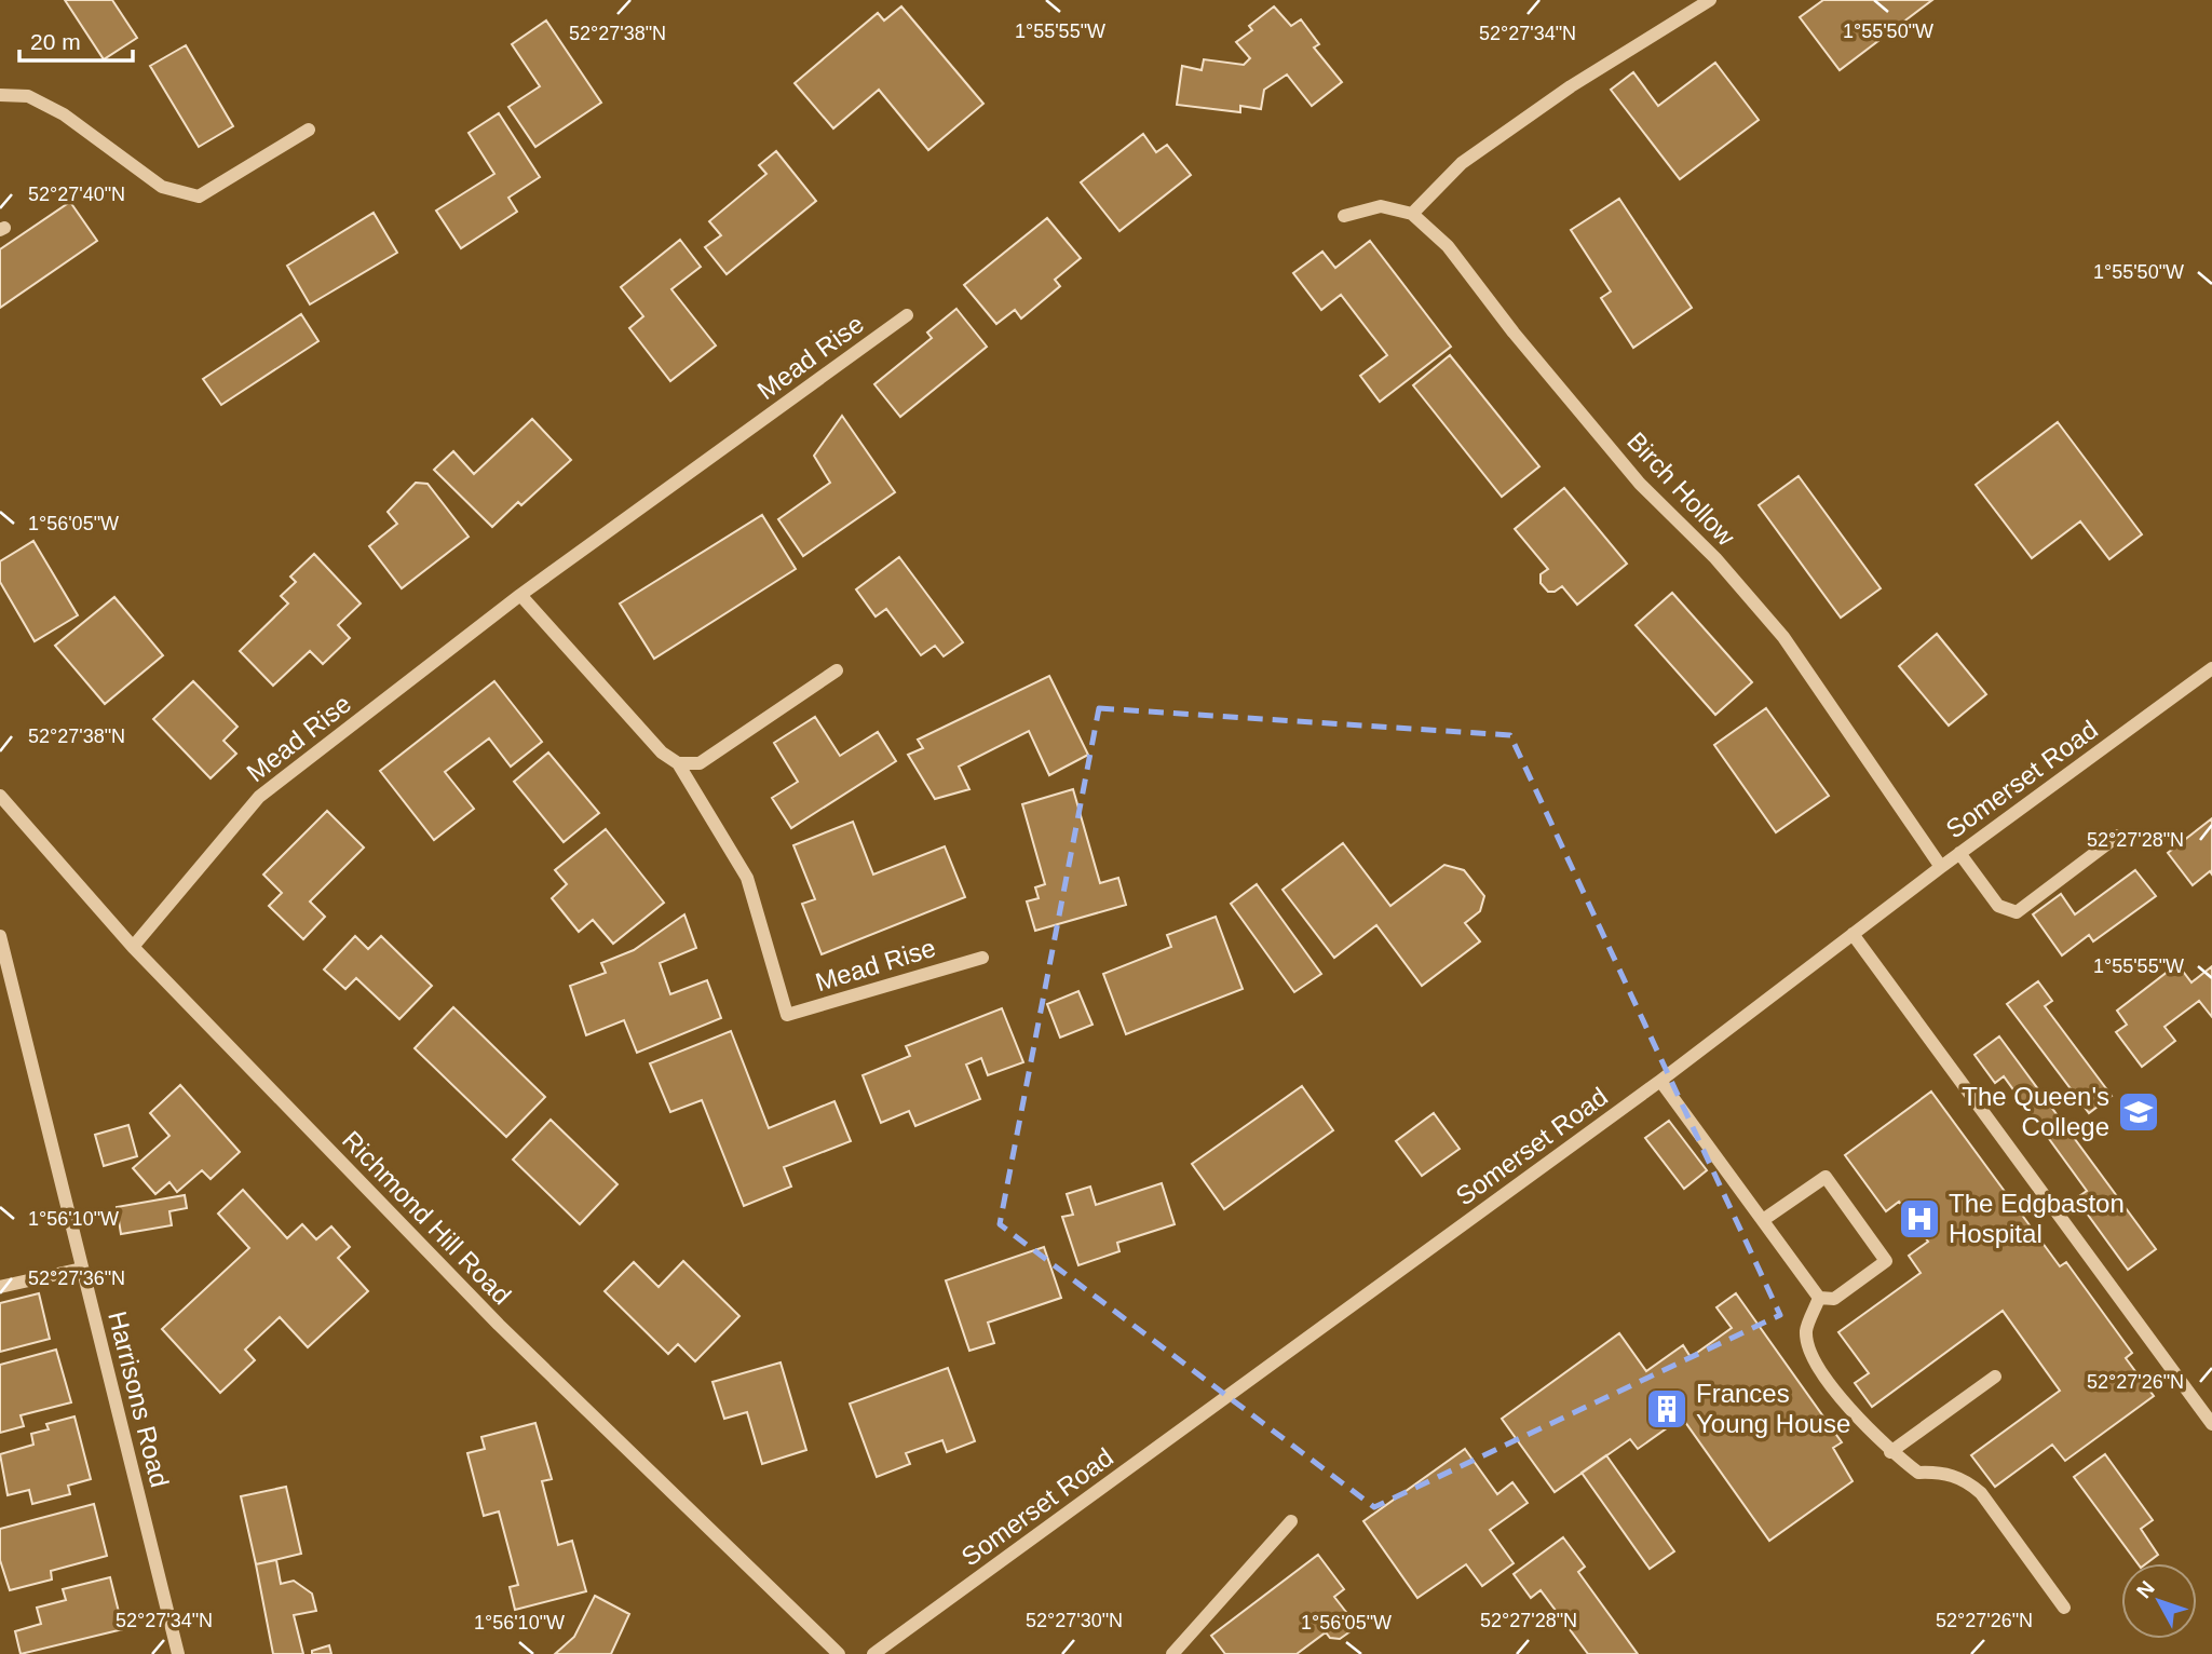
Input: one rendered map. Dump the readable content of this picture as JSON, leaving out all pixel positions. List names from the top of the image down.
{
  "streets": {
    "street": [
      "Mead Rise",
      "Birch Hollow",
      "Somerset Road",
      "Richmond Hill Road",
      "Harrisons Road"
    ]
  },
  "crossings": [
    ["Mead Rise", "Richmond Hill Road"],
    ["Birch Hollow", "Somerset Road"]
  ],
  "places": {
    "school or university": ["The Queen's College"],
    "hospital": ["The Edgbaston Hospital"],
    "building": ["Frances Young House"]
  },
  "scale_bar": "20 m",
  "north": "top left",
  "coordinates": [
    "1°55'55\"W",
    "1°55'50\"W",
    "52°27'38\"N",
    "52°27'34\"N",
    "52°27'40\"N",
    "1°56'05\"W",
    "52°27'28\"N",
    "1°56'10\"W",
    "52°27'36\"N",
    "52°27'26\"N",
    "52°27'30\"N"
  ]
}
